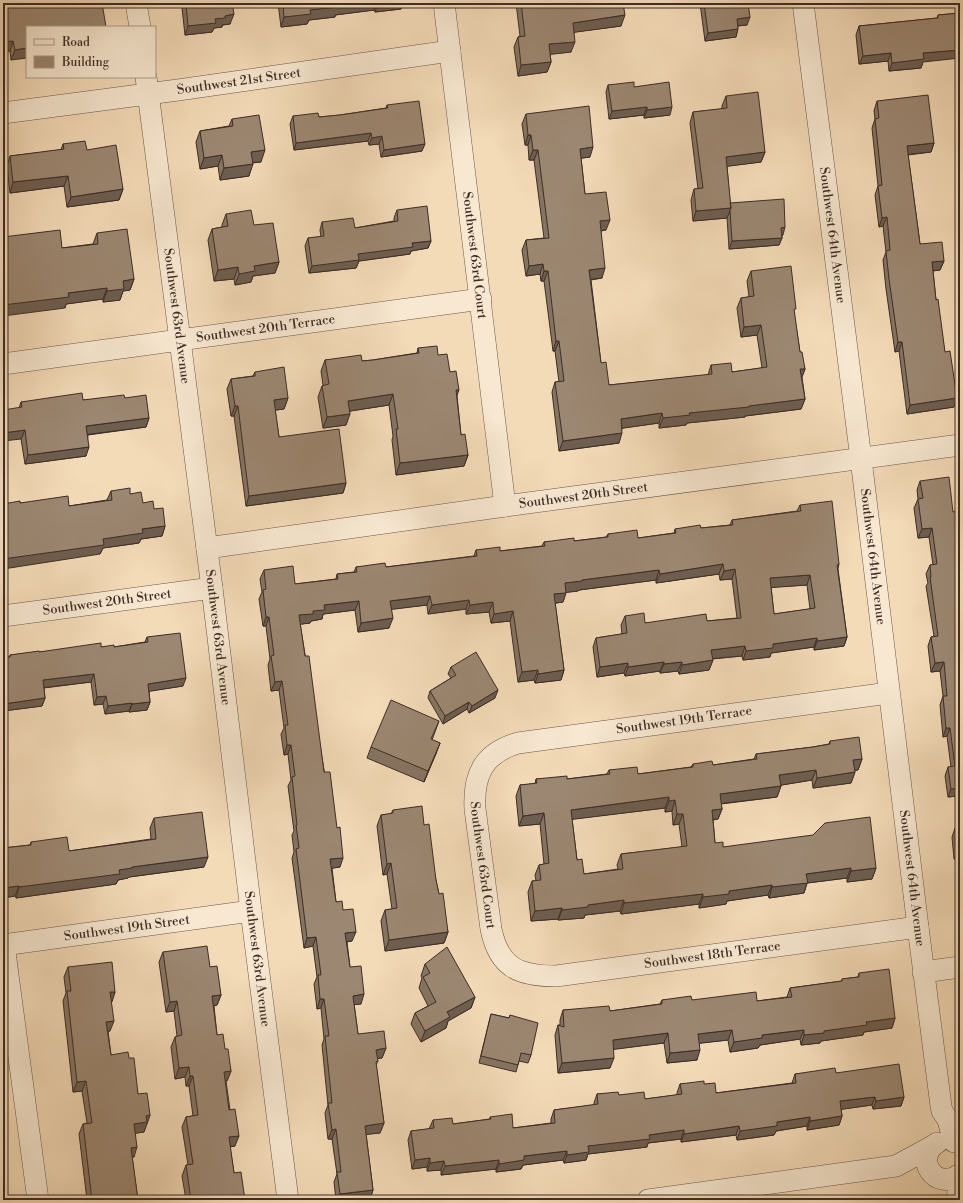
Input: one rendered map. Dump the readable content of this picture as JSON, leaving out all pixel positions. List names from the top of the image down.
{
  "streets": {
    "street": [
      "Southwest 21st Street",
      "Southwest 64th Avenue",
      "Southwest 63rd Court",
      "Southwest 63rd Avenue",
      "Southwest 20th Terrace",
      "Southwest 20th Street",
      "Southwest 19th Terrace",
      "Southwest 19th Street",
      "Southwest 18th Terrace"
    ]
  },
  "crossings": [
    ["Southwest 21st Street", "Southwest 63rd Court"],
    ["Southwest 21st Street", "Southwest 63rd Avenue"],
    ["Southwest 64th Avenue", "Southwest 20th Street"],
    ["Southwest 64th Avenue", "Southwest 19th Terrace"],
    ["Southwest 64th Avenue", "Southwest 18th Terrace"],
    ["Southwest 63rd Court", "Southwest 20th Terrace"],
    ["Southwest 63rd Court", "Southwest 20th Street"],
    ["Southwest 63rd Court", "Southwest 19th Terrace"],
    ["Southwest 63rd Court", "Southwest 18th Terrace"],
    ["Southwest 63rd Avenue", "Southwest 20th Terrace"],
    ["Southwest 63rd Avenue", "Southwest 20th Street"],
    ["Southwest 63rd Avenue", "Southwest 19th Street"]
  ],
  "legend": ["Road", "Building"]
}
